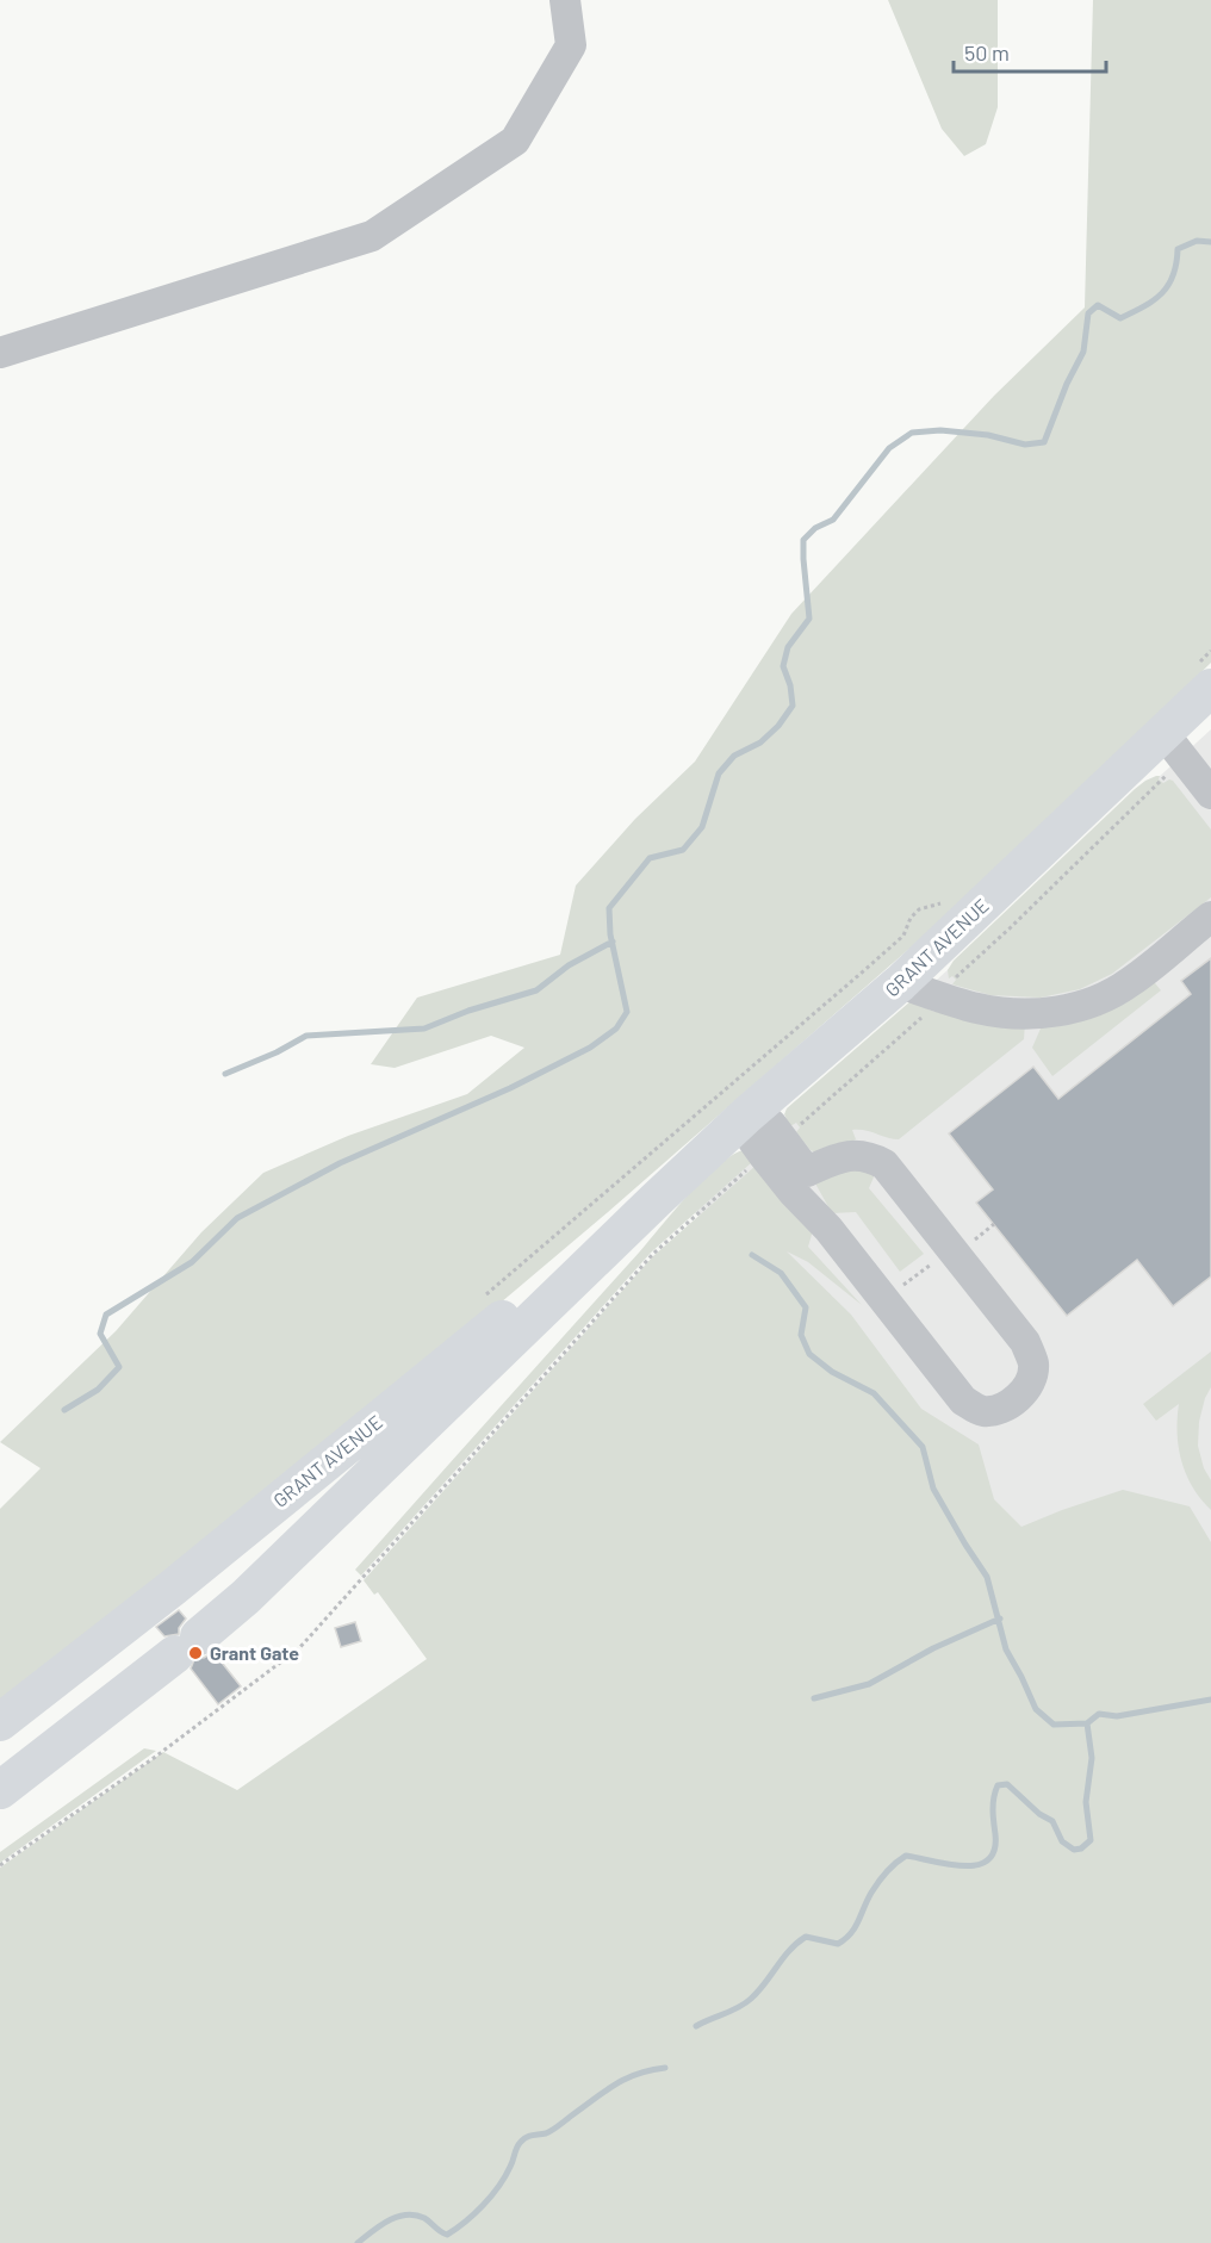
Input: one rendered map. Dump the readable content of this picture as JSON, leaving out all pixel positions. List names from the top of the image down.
{
  "streets": {
    "main road": ["GRANT AVENUE"]
  },
  "places": ["Grant Gate"],
  "scale_bar": "50 m"
}
